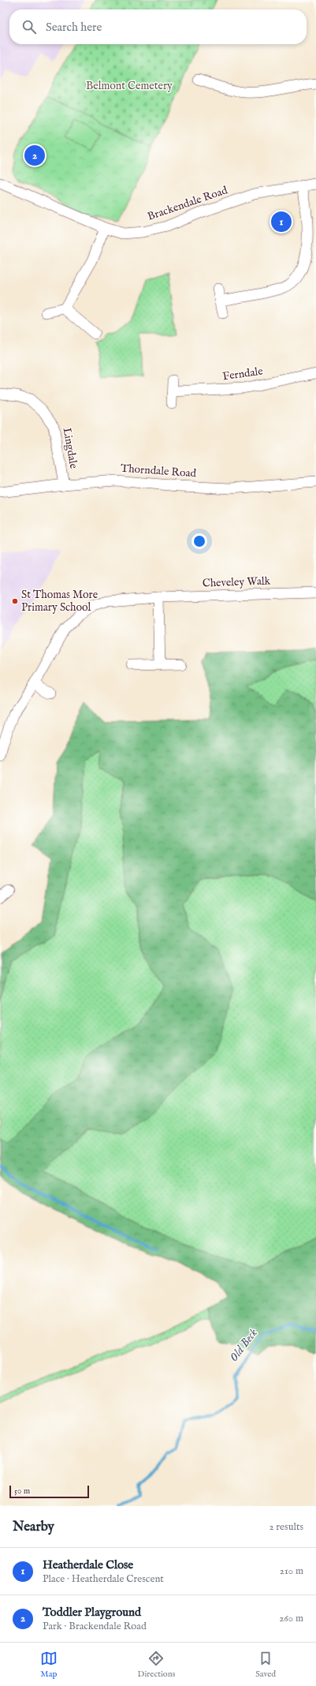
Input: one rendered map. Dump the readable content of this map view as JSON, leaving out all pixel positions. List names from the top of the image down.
{
  "streets": {
    "street": [
      "Brackendale Road",
      "Ferndale",
      "Lingdale",
      "Thorndale Road",
      "Cheveley Walk"
    ]
  },
  "crossings": [
    ["Lingdale", "Thorndale Road"]
  ],
  "water": ["Old Beck"],
  "parks": ["Belmont Cemetery"],
  "places": ["St Thomas More Primary School"],
  "scale_bar": "50 m",
  "page": {
    "search": "Search here",
    "pins": ["2", "1"],
    "scale": "50 m",
    "heading": ["Nearby", "2 results"],
    "list": [
      {
        "mark": "1",
        "name": "Heatherdale Close",
        "note": "Place · Heatherdale Crescent",
        "value": "210 m"
      },
      {
        "mark": "2",
        "name": "Toddler Playground",
        "note": "Park · Brackendale Road",
        "value": "260 m"
      }
    ],
    "nav": ["Map", "Directions", "Saved"]
  }
}
